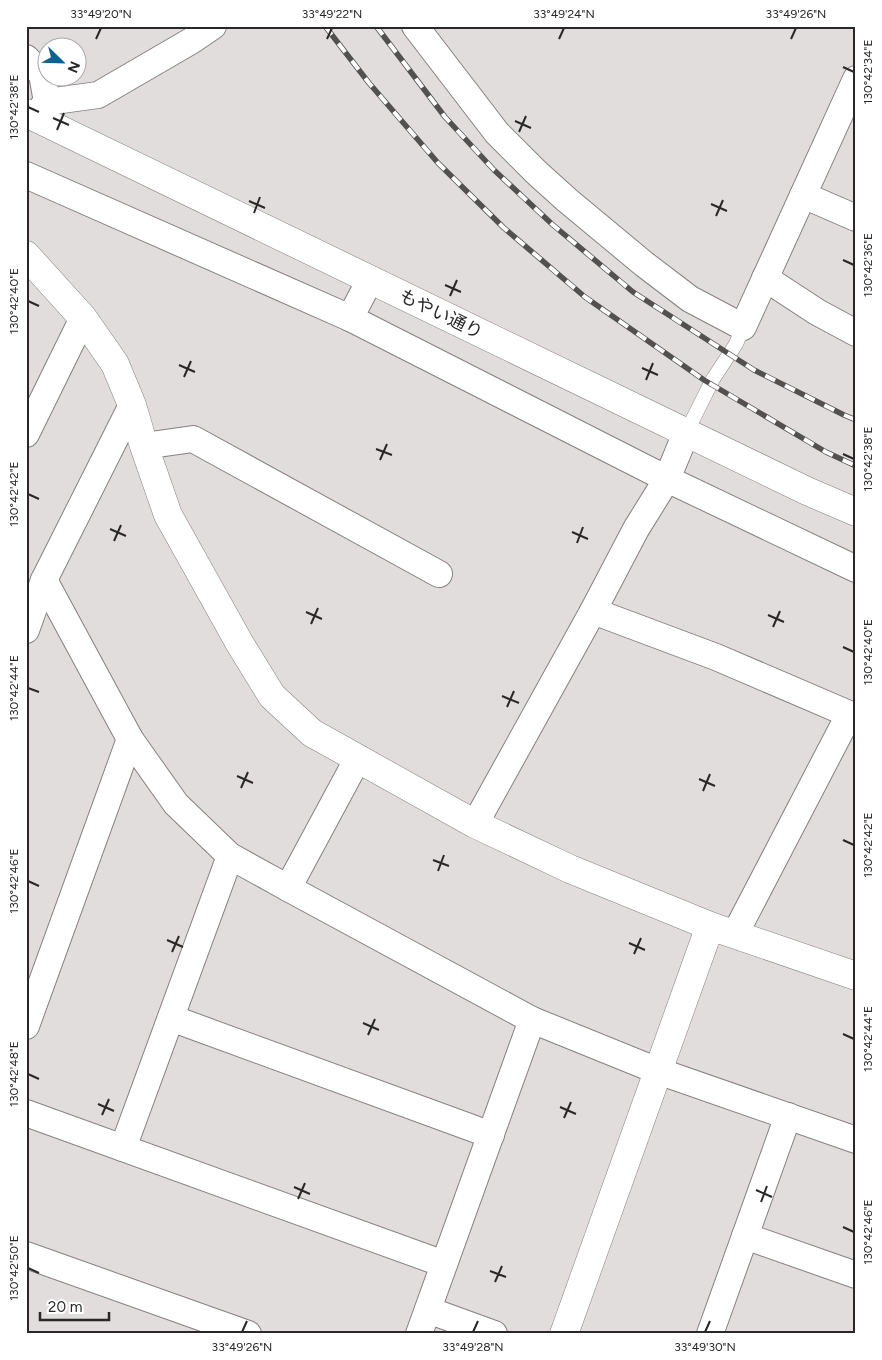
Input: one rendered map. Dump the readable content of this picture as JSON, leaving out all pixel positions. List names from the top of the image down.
{
  "streets": {
    "street": ["もやい通り"]
  },
  "scale_bar": "20 m",
  "north": "bottom right",
  "coordinates": [
    "33°49'20\"N",
    "33°49'22\"N",
    "33°49'24\"N",
    "33°49'26\"N",
    "130°42'34\"E",
    "130°42'38\"E",
    "130°42'36\"E",
    "130°42'40\"E",
    "130°42'42\"E",
    "130°42'44\"E",
    "130°42'46\"E",
    "130°42'48\"E",
    "130°42'50\"E",
    "33°49'28\"N",
    "33°49'30\"N"
  ]
}
